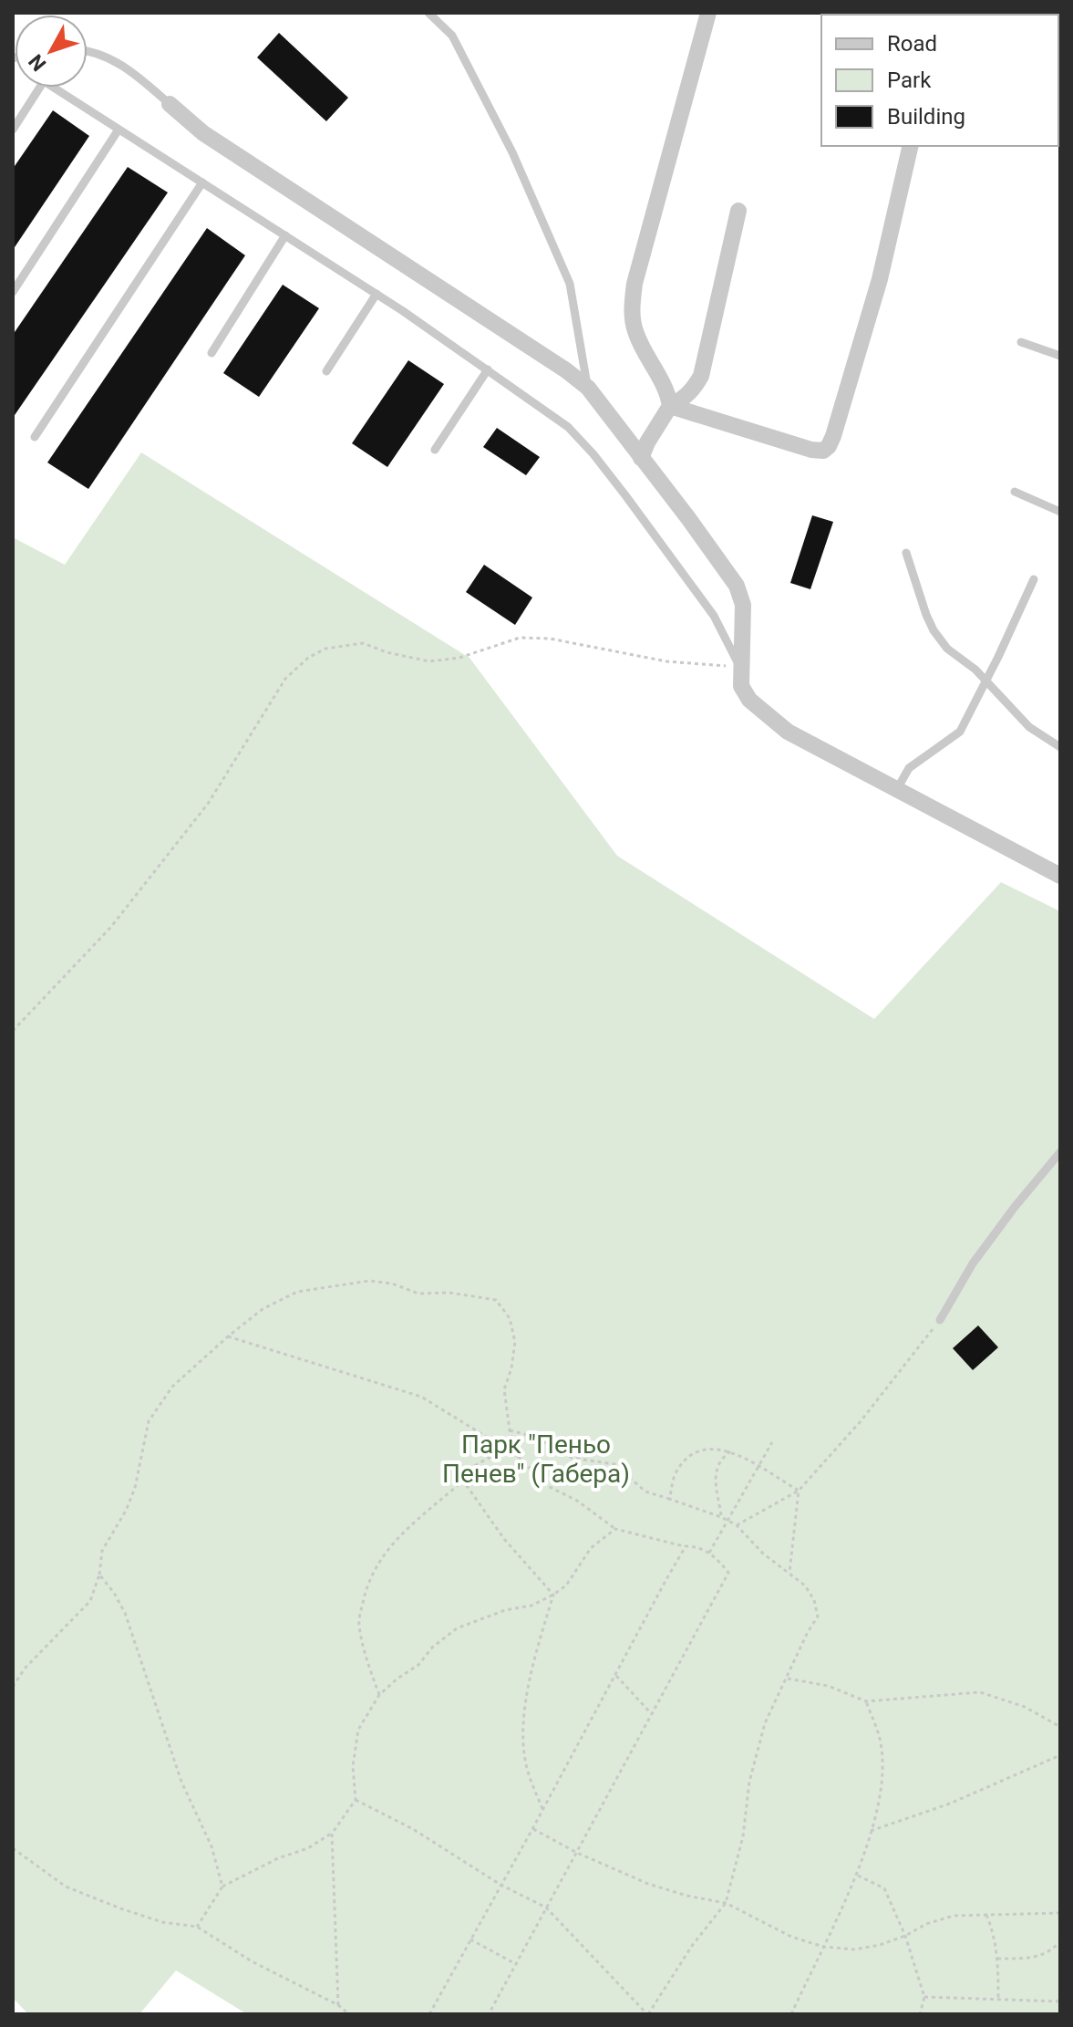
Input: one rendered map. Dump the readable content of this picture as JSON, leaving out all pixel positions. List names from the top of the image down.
{
  "parks": ["Парк \"Пеньо Пенев\" (Габера)"],
  "legend": ["Road", "Park", "Building"],
  "north": "bottom left"
}
